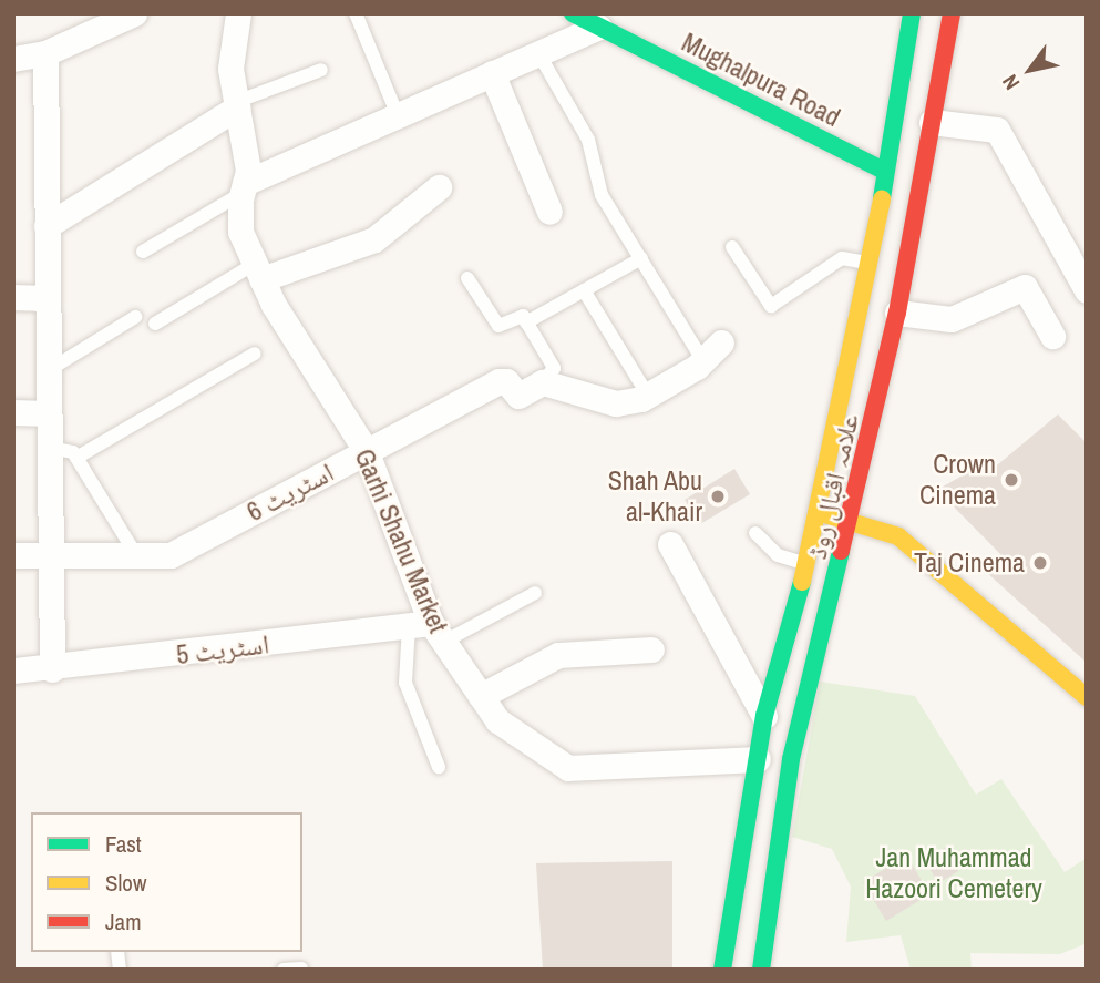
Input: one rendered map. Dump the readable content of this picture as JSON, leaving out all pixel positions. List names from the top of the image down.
{
  "streets": {
    "main road": ["Mughalpura Road", "علامہ اقبال روڈ"],
    "street": ["اسٹریٹ 6", "Garhi Shahu Market", "اسٹریٹ 5"]
  },
  "crossings": [
    ["Mughalpura Road", "علامہ اقبال روڈ"],
    ["علامہ اقبال روڈ", "Garhi Shahu Market"],
    ["اسٹریٹ 6", "Garhi Shahu Market"],
    ["Garhi Shahu Market", "اسٹریٹ 5"]
  ],
  "parks": ["Jan Muhammad Hazoori Cemetery"],
  "places": ["Crown Cinema", "Shah Abu al-Khair", "Taj Cinema"],
  "legend": ["Fast", "Slow", "Jam"],
  "north": "bottom left"
}
